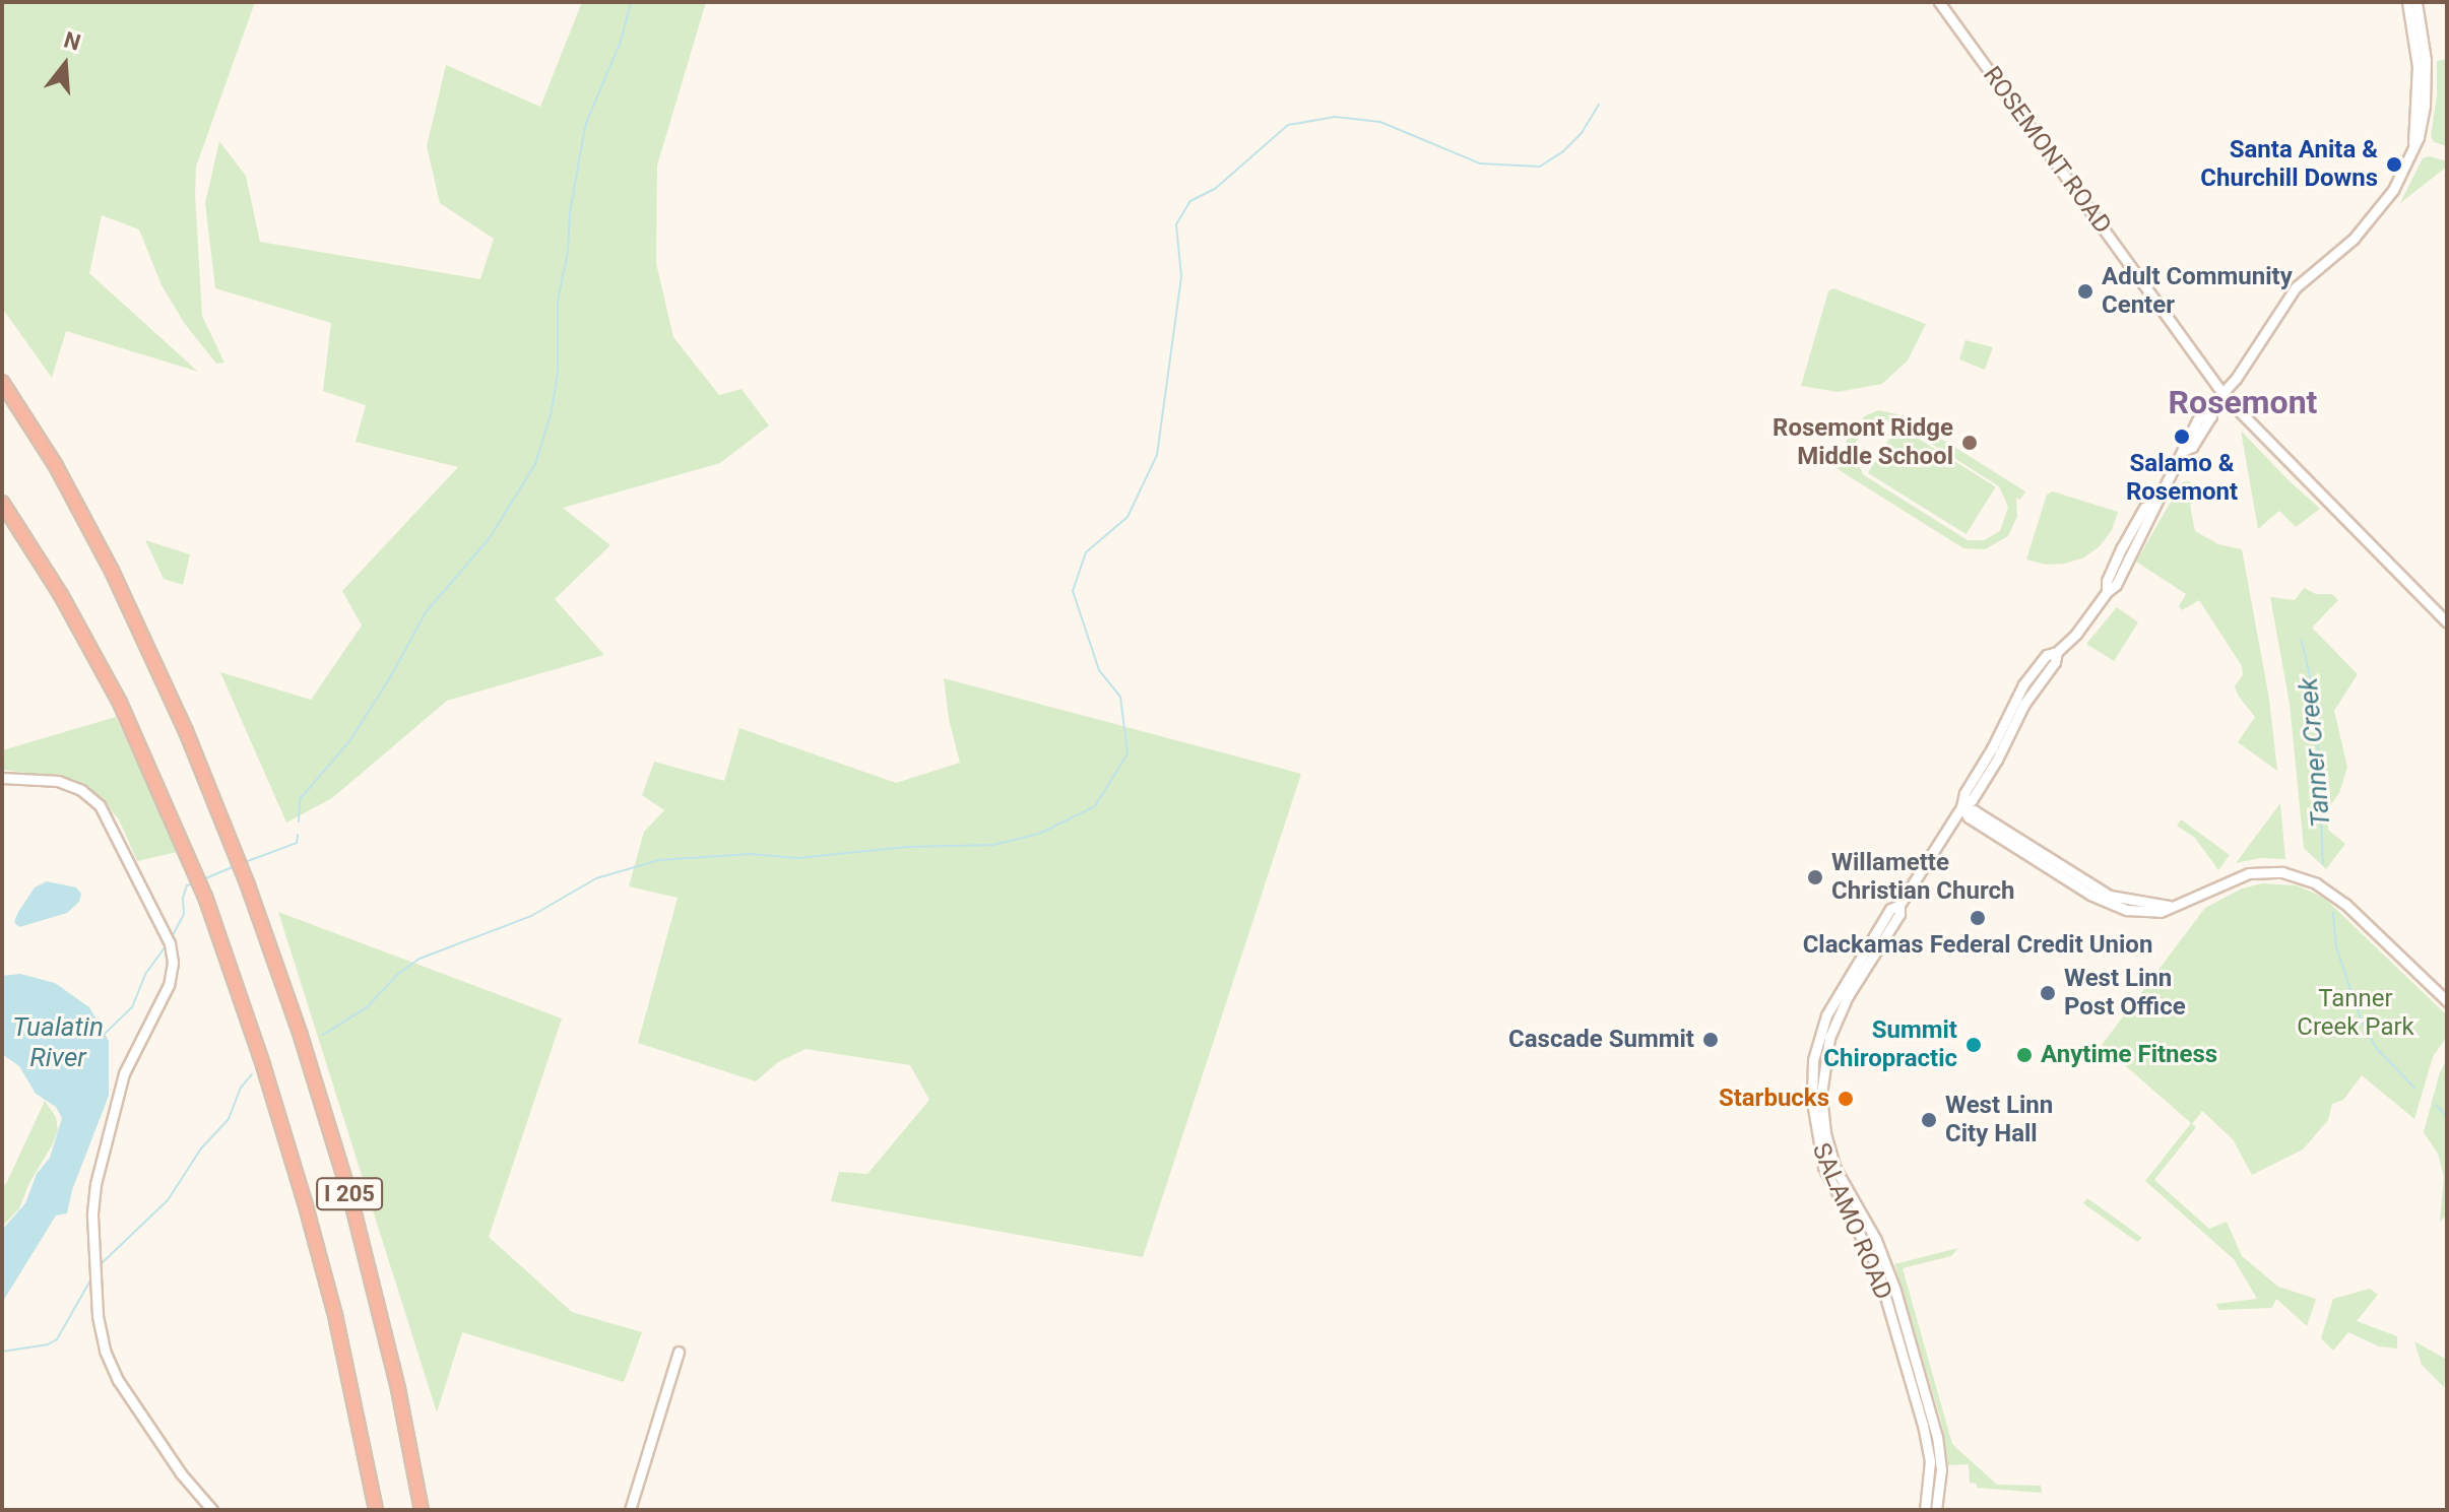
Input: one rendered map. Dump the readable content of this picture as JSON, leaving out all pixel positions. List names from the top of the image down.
{
  "streets": {
    "highway": ["I 205"],
    "main road": ["ROSEMONT ROAD", "SALAMO ROAD"]
  },
  "crossings": [
    ["ROSEMONT ROAD", "SALAMO ROAD"]
  ],
  "districts": ["Rosemont"],
  "water": ["Tanner Creek", "Tualatin River"],
  "parks": ["Tanner Creek Park"],
  "places": [
    "Santa Anita & Churchill Downs",
    "Adult Community Center",
    "Salamo & Rosemont",
    "Rosemont Ridge Middle School",
    "Willamette Christian Church",
    "Clackamas Federal Credit Union",
    "West Linn Post Office",
    "Cascade Summit",
    "Summit Chiropractic",
    "Anytime Fitness",
    "Starbucks",
    "West Linn City Hall"
  ],
  "north": "top"
}
